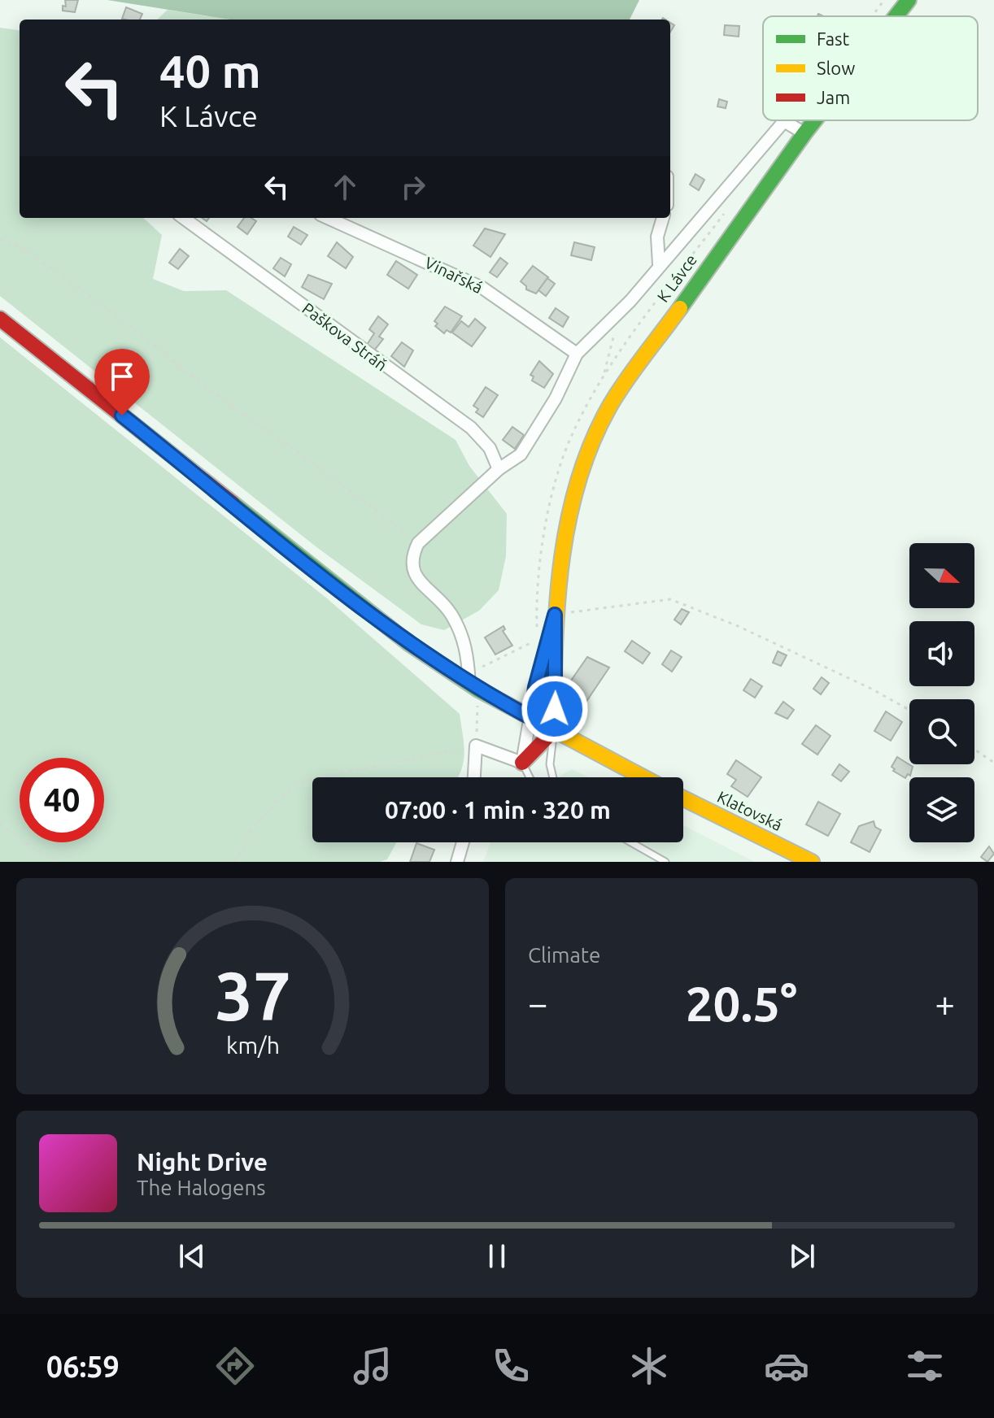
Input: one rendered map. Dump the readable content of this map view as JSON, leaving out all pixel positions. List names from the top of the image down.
{
  "streets": {
    "main road": ["K Lávce", "Klatovská"],
    "street": ["Vinařská", "Paškova Stráň"]
  },
  "legend": ["Fast", "Slow", "Jam"],
  "north": "right",
  "page": {
    "turn": ["40 m", "K Lávce"],
    "limit": "40",
    "trip": "07:00 · 1 min · 320 m",
    "tile": "Climate",
    "heat": ["−", "20.5°", "+"],
    "song": ["Night Drive", "The Halogens"],
    "tabs": "06:59",
    "gauge": ["37", "km/h"]
  }
}
